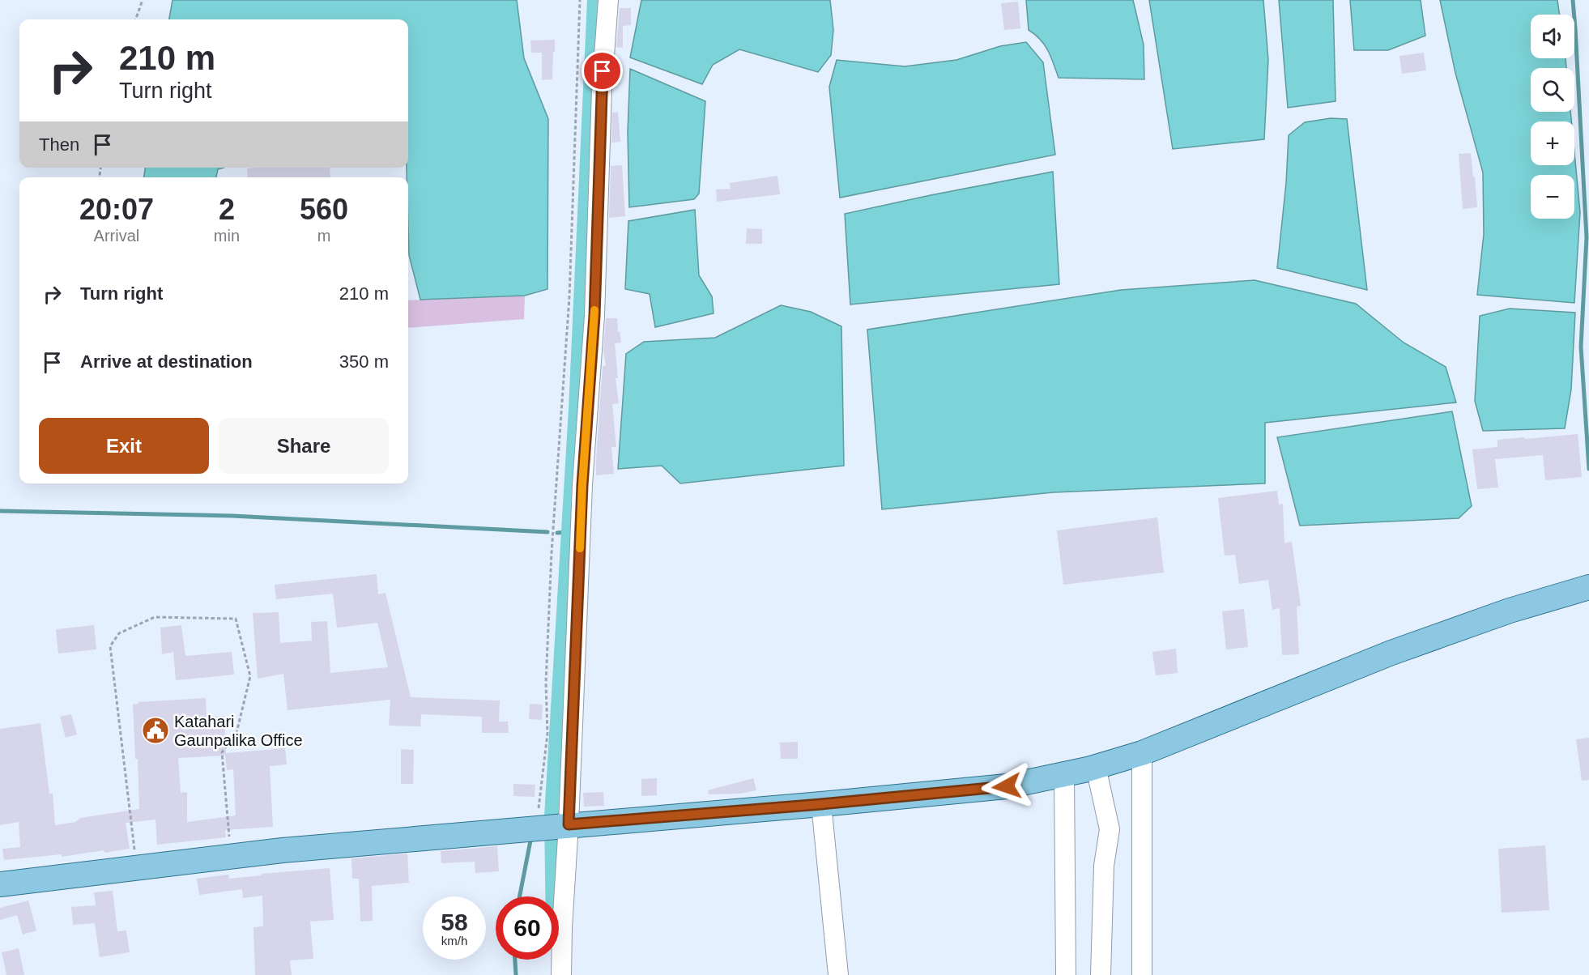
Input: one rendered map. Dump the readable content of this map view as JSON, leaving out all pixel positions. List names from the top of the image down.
{
  "places": {
    "public building": ["Katahari Gaunpalika Office"]
  },
  "page": {
    "map_buttons": ["+", "−"],
    "turn": ["210 m", "Turn right"],
    "then": "Then",
    "eta": [
      "20:07",
      "Arrival",
      "2",
      "min",
      "560",
      "m"
    ],
    "list": [
      {
        "name": "Turn right",
        "value": "210 m"
      },
      {
        "name": "Arrive at destination",
        "value": "350 m"
      }
    ],
    "buttons": ["Exit", "Share"],
    "speed": "58 km/h",
    "limit": "60"
  }
}
